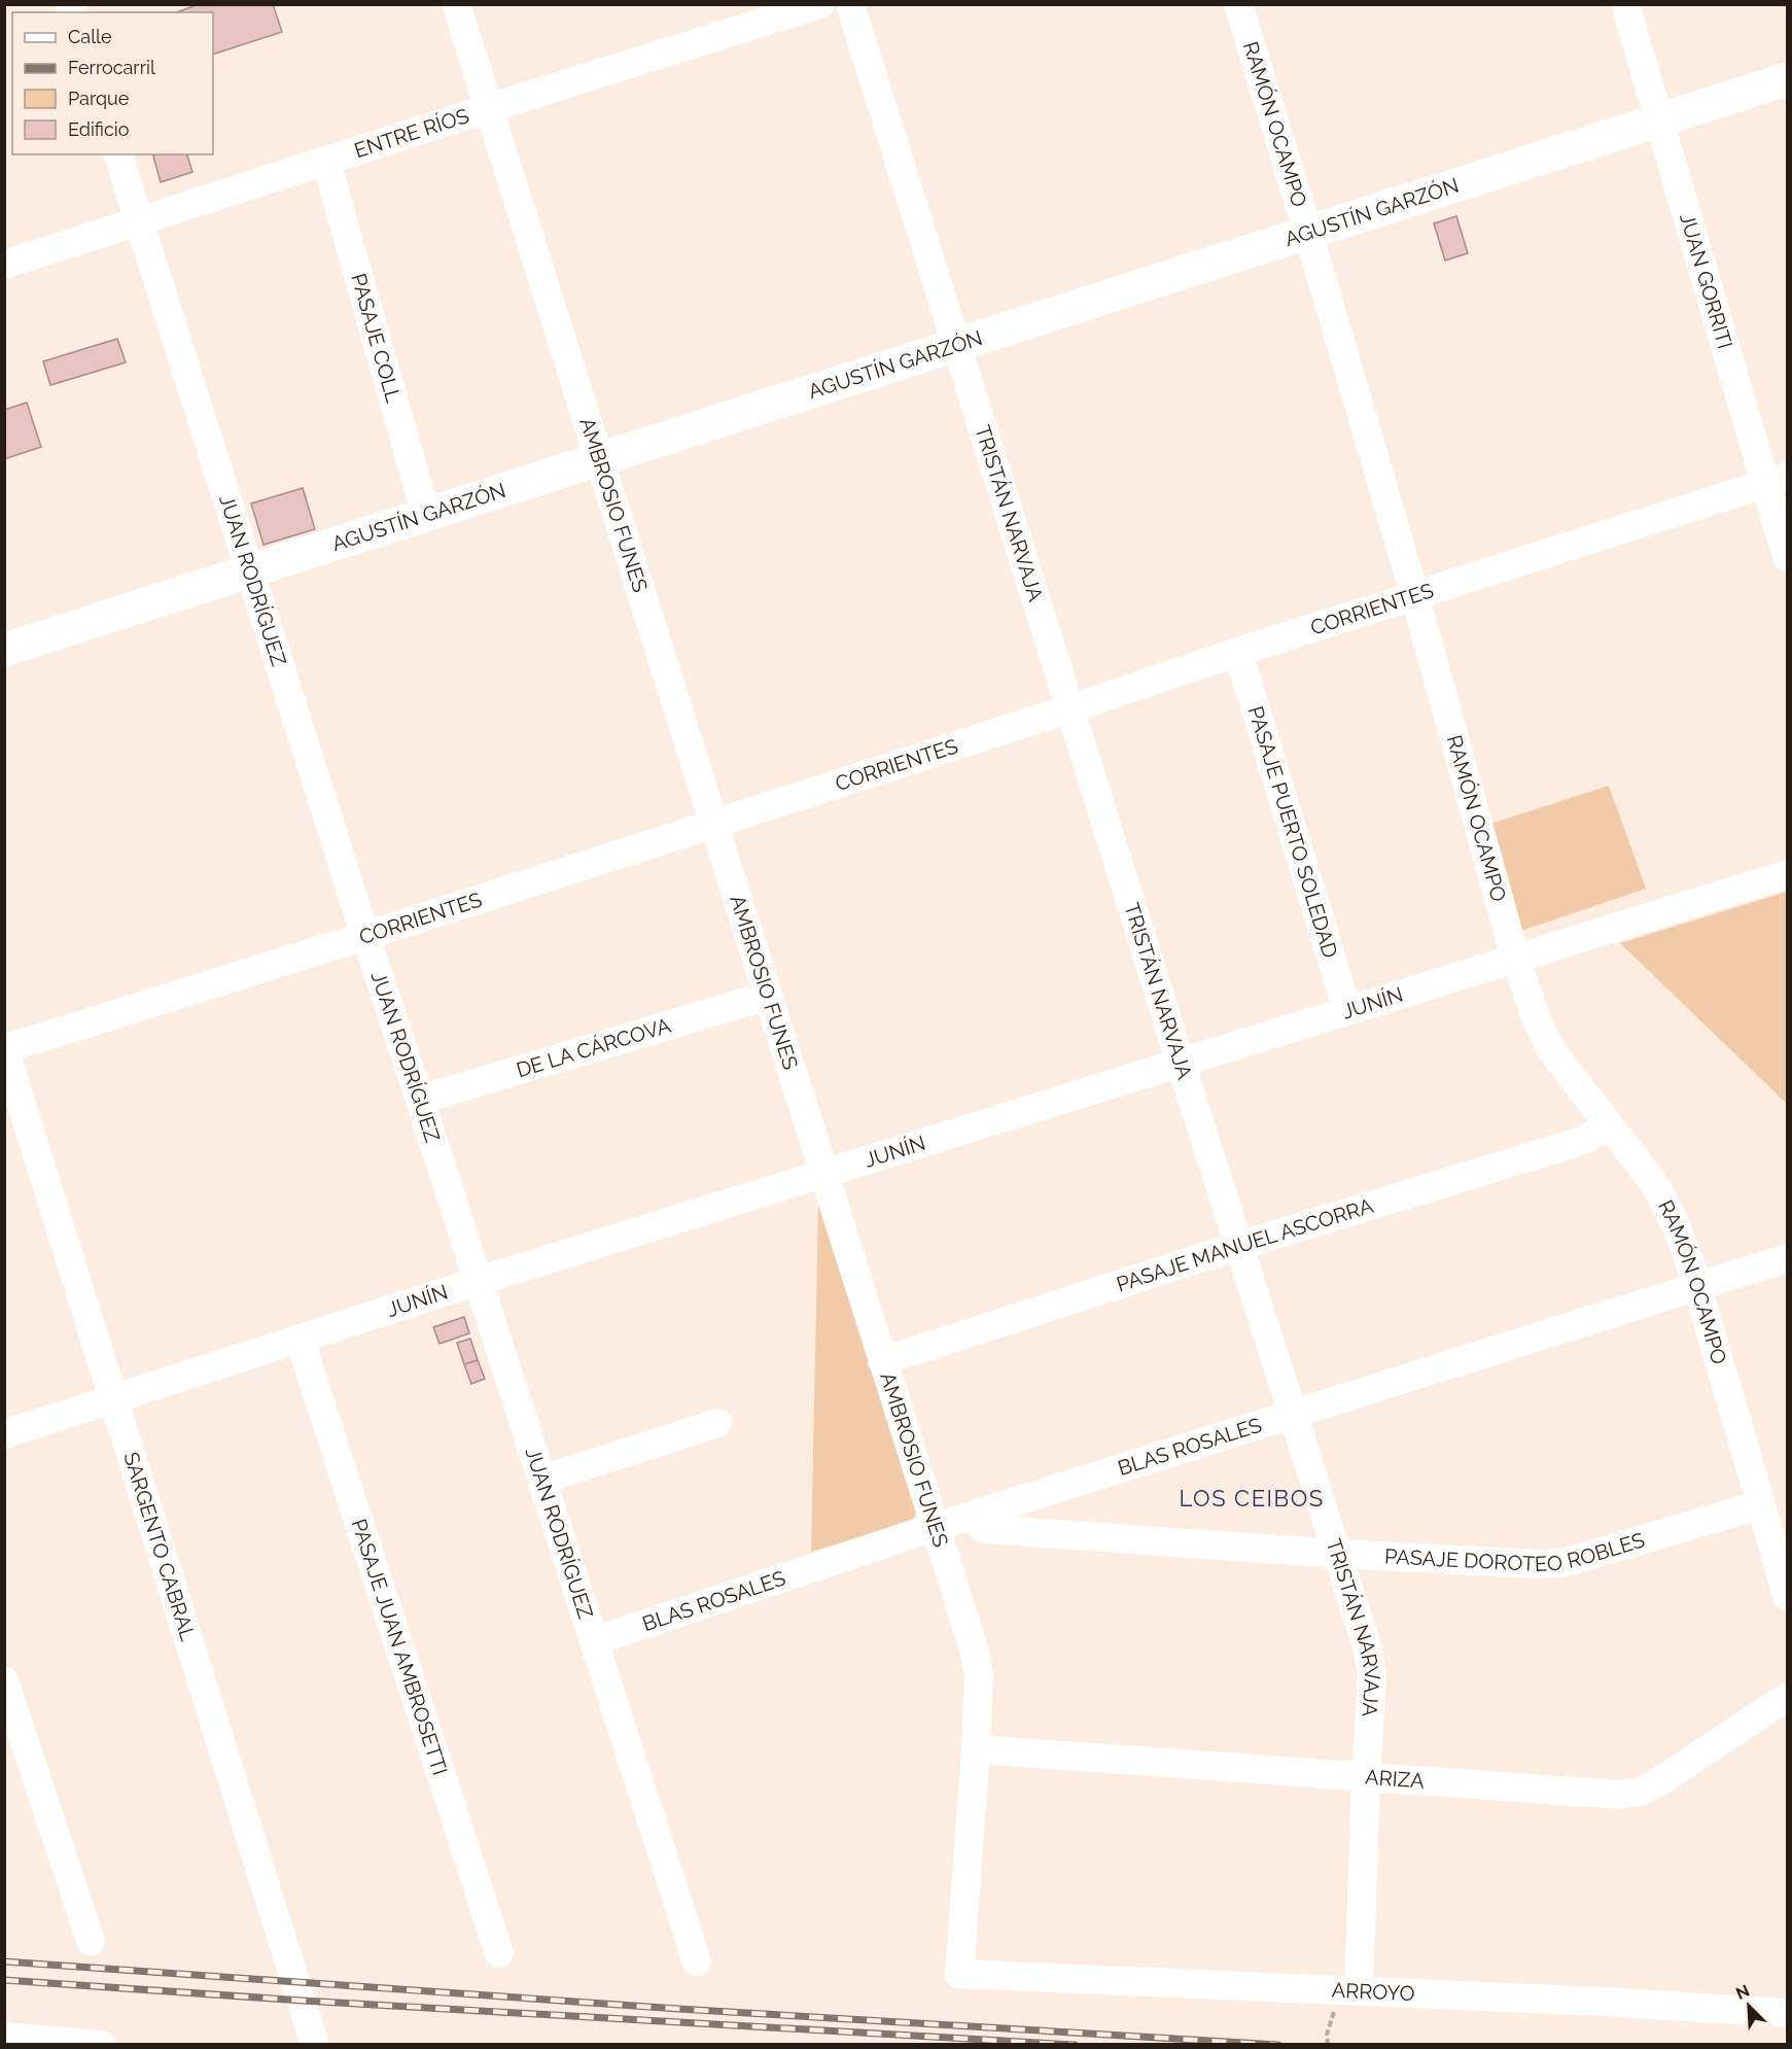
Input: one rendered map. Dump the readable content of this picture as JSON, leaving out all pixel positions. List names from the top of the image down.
{
  "streets": {
    "main road": ["AGUSTÍN GARZÓN"],
    "street": [
      "RAMÓN OCAMPO",
      "ENTRE RÍOS",
      "JUAN GORRITI",
      "PASAJE COLL",
      "AMBROSIO FUNES",
      "TRISTÁN NARVAJA",
      "JUAN RODRÍGUEZ",
      "CORRIENTES",
      "PASAJE PUERTO SOLEDAD",
      "JUNÍN",
      "DE LA CÁRCOVA",
      "PASAJE MANUEL ASCORRA",
      "BLAS ROSALES",
      "SARGENTO CABRAL",
      "PASAJE DOROTEO ROBLES",
      "PASAJE JUAN AMBROSETTI",
      "ARIZA",
      "ARROYO"
    ]
  },
  "crossings": [
    ["RAMÓN OCAMPO", "AGUSTÍN GARZÓN"],
    ["RAMÓN OCAMPO", "CORRIENTES"],
    ["RAMÓN OCAMPO", "JUNÍN"],
    ["RAMÓN OCAMPO", "PASAJE MANUEL ASCORRA"],
    ["RAMÓN OCAMPO", "BLAS ROSALES"],
    ["RAMÓN OCAMPO", "PASAJE DOROTEO ROBLES"],
    ["ENTRE RÍOS", "PASAJE COLL"],
    ["ENTRE RÍOS", "AMBROSIO FUNES"],
    ["ENTRE RÍOS", "JUAN RODRÍGUEZ"],
    ["AGUSTÍN GARZÓN", "JUAN GORRITI"],
    ["AGUSTÍN GARZÓN", "PASAJE COLL"],
    ["AGUSTÍN GARZÓN", "AMBROSIO FUNES"],
    ["AGUSTÍN GARZÓN", "TRISTÁN NARVAJA"],
    ["AGUSTÍN GARZÓN", "JUAN RODRÍGUEZ"],
    ["JUAN GORRITI", "CORRIENTES"],
    ["AMBROSIO FUNES", "CORRIENTES"],
    ["AMBROSIO FUNES", "JUNÍN"],
    ["AMBROSIO FUNES", "DE LA CÁRCOVA"],
    ["AMBROSIO FUNES", "PASAJE MANUEL ASCORRA"],
    ["AMBROSIO FUNES", "BLAS ROSALES"],
    ["AMBROSIO FUNES", "ARIZA"],
    ["AMBROSIO FUNES", "ARROYO"],
    ["TRISTÁN NARVAJA", "CORRIENTES"],
    ["TRISTÁN NARVAJA", "JUNÍN"],
    ["TRISTÁN NARVAJA", "PASAJE MANUEL ASCORRA"],
    ["TRISTÁN NARVAJA", "BLAS ROSALES"],
    ["TRISTÁN NARVAJA", "PASAJE DOROTEO ROBLES"],
    ["TRISTÁN NARVAJA", "ARIZA"],
    ["TRISTÁN NARVAJA", "ARROYO"],
    ["JUAN RODRÍGUEZ", "CORRIENTES"],
    ["JUAN RODRÍGUEZ", "JUNÍN"],
    ["JUAN RODRÍGUEZ", "DE LA CÁRCOVA"],
    ["JUAN RODRÍGUEZ", "BLAS ROSALES"],
    ["CORRIENTES", "PASAJE PUERTO SOLEDAD"],
    ["CORRIENTES", "SARGENTO CABRAL"],
    ["PASAJE PUERTO SOLEDAD", "JUNÍN"],
    ["JUNÍN", "SARGENTO CABRAL"],
    ["JUNÍN", "PASAJE JUAN AMBROSETTI"],
    ["BLAS ROSALES", "PASAJE DOROTEO ROBLES"]
  ],
  "districts": ["LOS CEIBOS"],
  "legend": [
    "Calle",
    "Ferrocarril",
    "Parque",
    "Edificio"
  ],
  "north": "top left"
}
